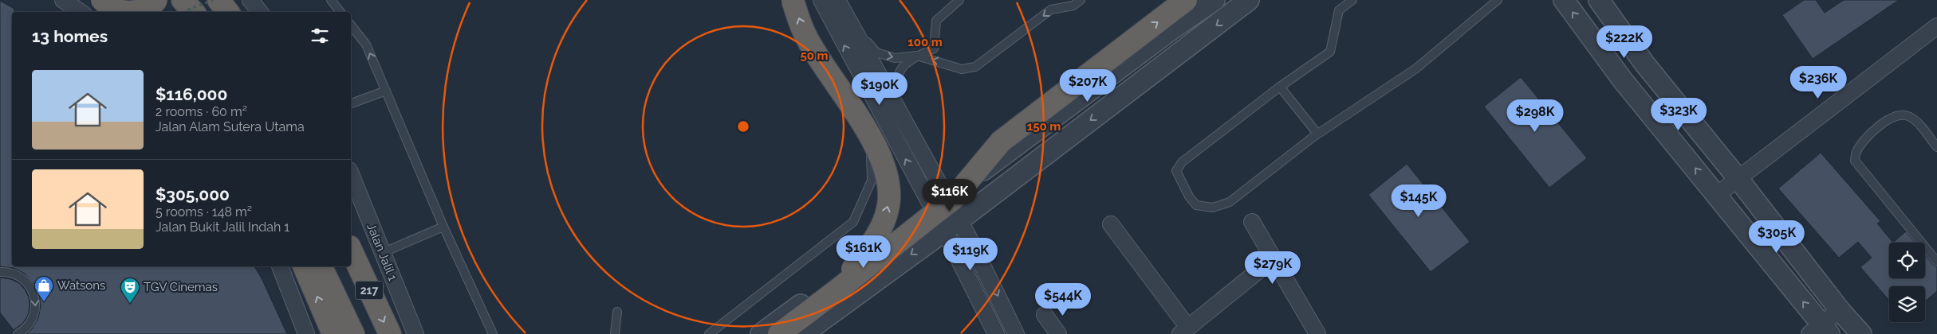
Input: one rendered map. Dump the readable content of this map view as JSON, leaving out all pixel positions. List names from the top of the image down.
{
  "streets": {
    "highway": ["217"],
    "street": ["Jalan Jalil 1"]
  },
  "places": {
    "shop": ["Watsons"],
    "theatre": ["TGV Cinemas"]
  },
  "page": {
    "heading": "13 homes",
    "price": [
      "$222K",
      "$236K",
      "$207K",
      "$190K",
      "$323K",
      "$298K",
      "$116K",
      "$145K",
      "$305K",
      "$161K",
      "$119K",
      "$279K",
      "$544K"
    ],
    "list": [
      {
        "name": "$116,000",
        "note": "2 rooms · 60 m² · Jalan Alam Sutera Utama"
      },
      {
        "name": "$305,000",
        "note": "5 rooms · 148 m² · Jalan Bukit Jalil Indah 1"
      }
    ]
  },
  "rings": ["100 m", "50 m", "150 m"]
}
